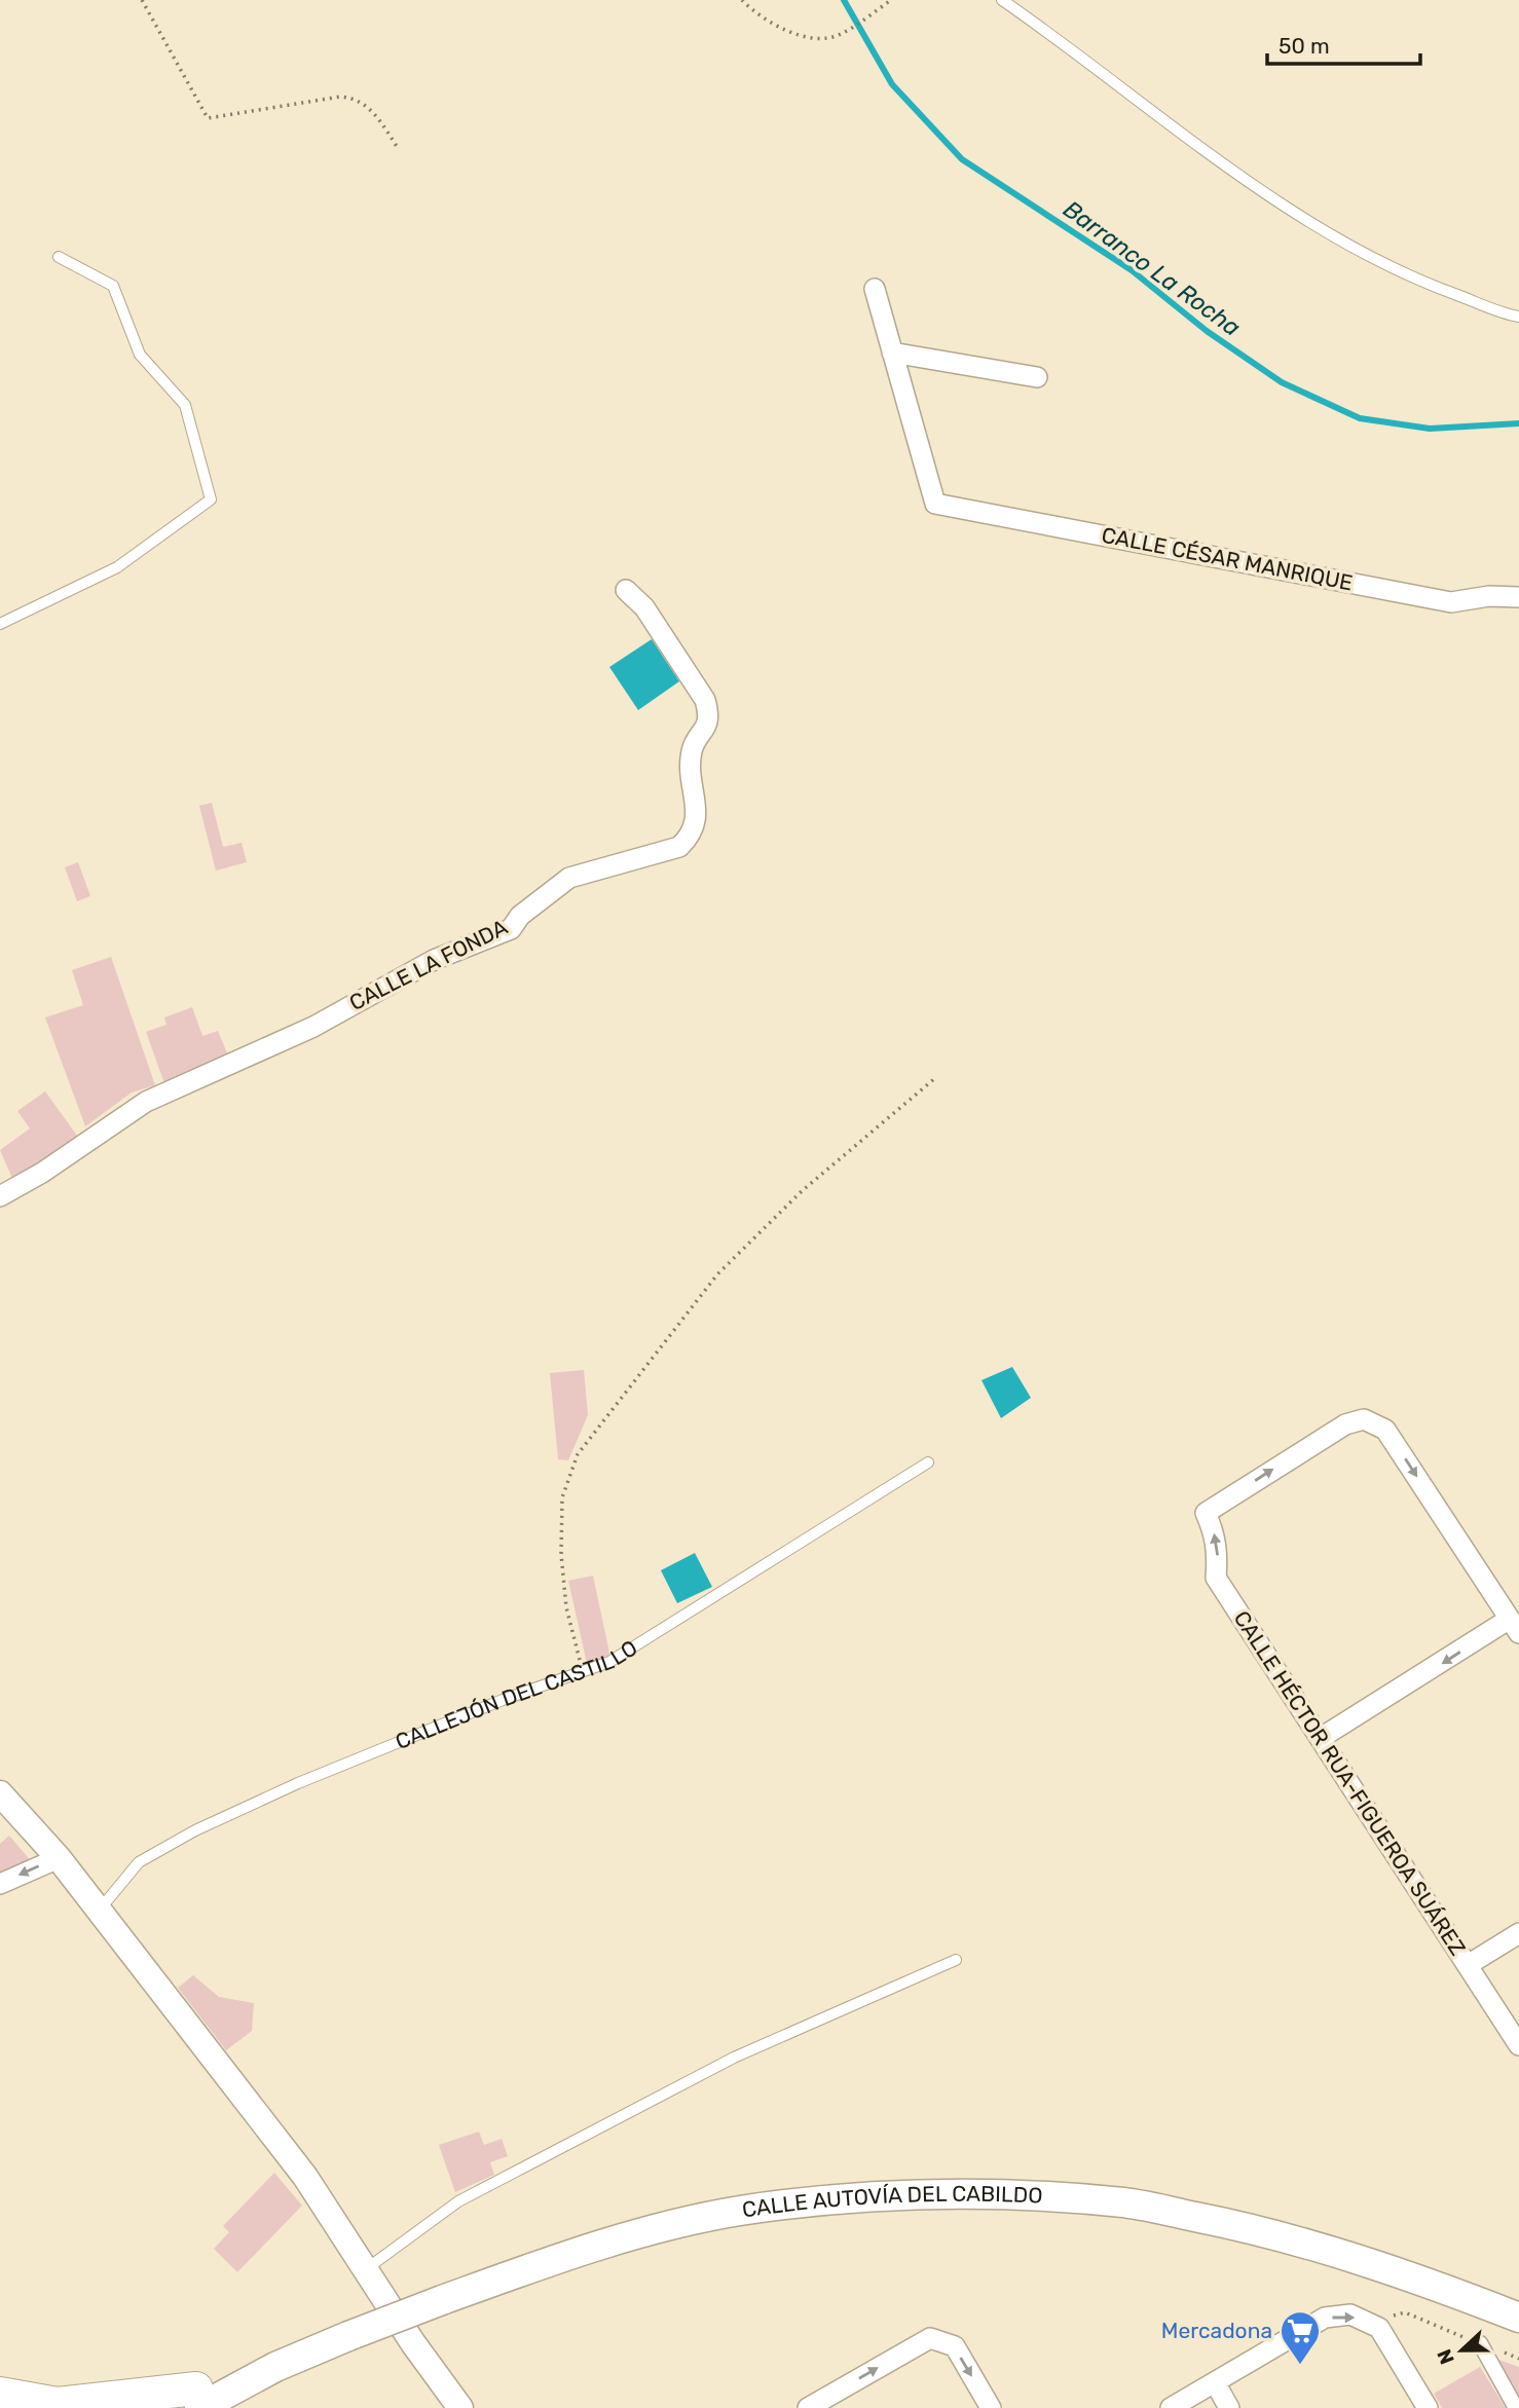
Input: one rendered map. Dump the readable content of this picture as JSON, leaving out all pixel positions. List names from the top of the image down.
{
  "streets": {
    "main road": ["CALLE AUTOVÍA DEL CABILDO"],
    "street": ["CALLE CÉSAR MANRIQUE", "CALLE LA FONDA", "CALLE HÉCTOR RUA-FIGUEROA SUÁREZ"],
    "lane": ["CALLEJÓN DEL CASTILLO"]
  },
  "water": ["Barranco La Rocha"],
  "places": {
    "supermarket": ["Mercadona"]
  },
  "scale_bar": "50 m",
  "north": "left"
}
